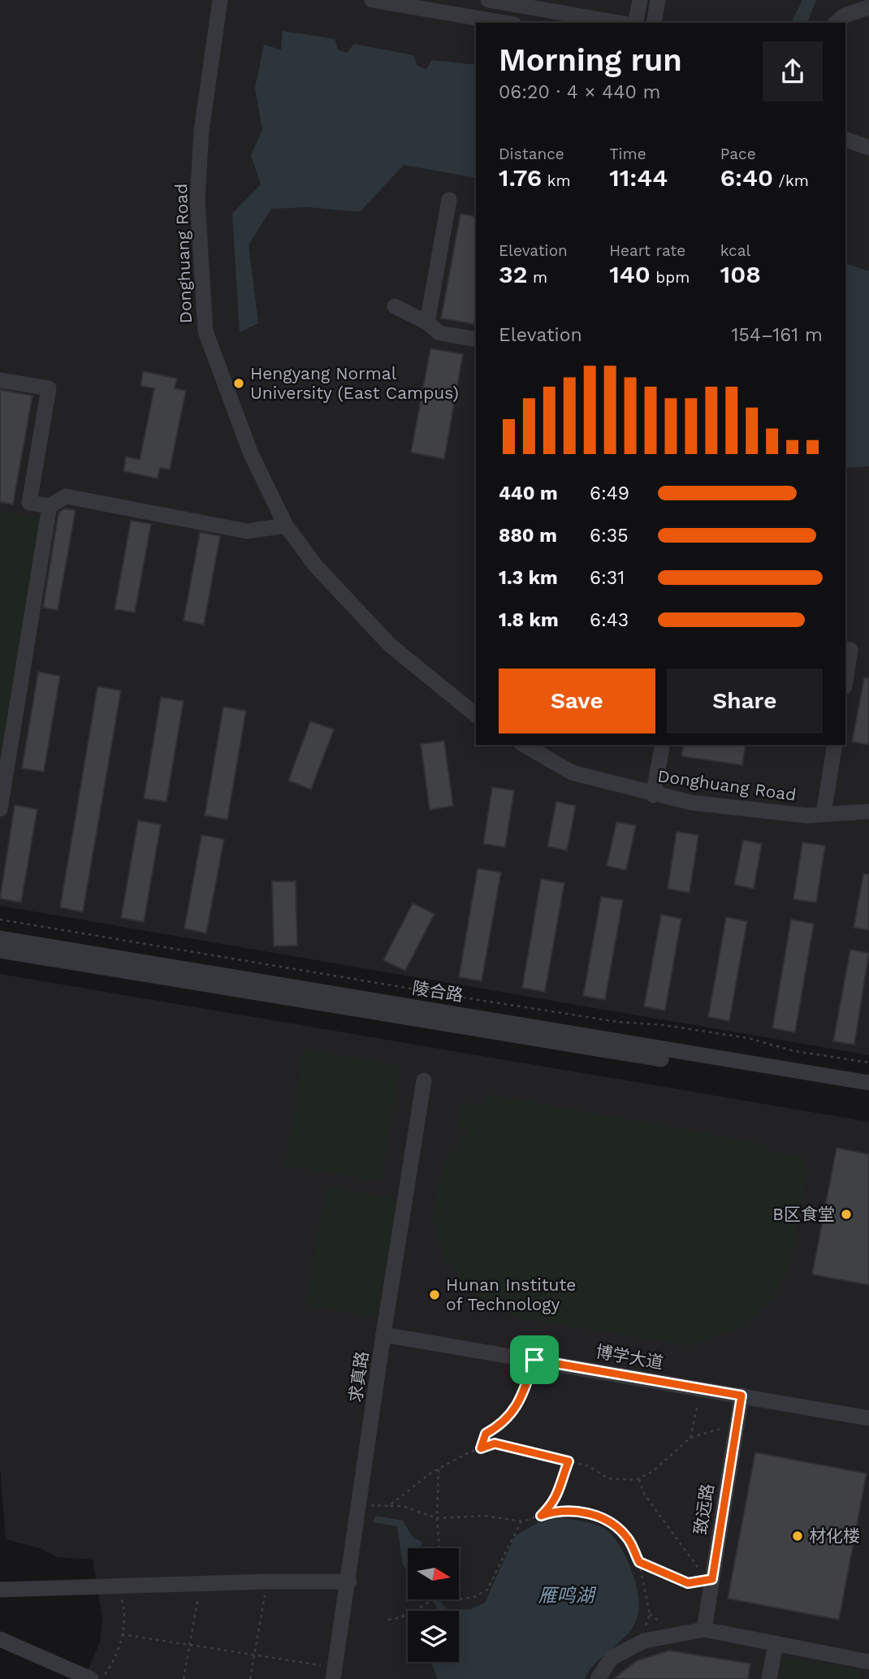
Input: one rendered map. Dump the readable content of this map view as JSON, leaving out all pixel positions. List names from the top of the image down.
{
  "streets": {
    "street": [
      "Donghuang Road",
      "陵合路",
      "博学大道",
      "求真路",
      "致远路"
    ]
  },
  "crossings": [
    ["博学大道", "求真路"],
    ["博学大道", "致远路"]
  ],
  "water": ["雁鸣湖"],
  "places": [
    "Hengyang Normal University (East Campus)",
    "B区食堂",
    "Hunan Institute of Technology",
    "材化楼"
  ],
  "north": "right",
  "page": {
    "heading": ["Morning run", "06:20 · 4 × 440 m"],
    "stats": [
      ["Distance", "1.76 km"],
      ["Time", "11:44"],
      ["Pace", "6:40 /km"],
      ["Elevation", "32 m"],
      ["Heart rate", "140 bpm"],
      ["kcal", "108"]
    ],
    "chart": ["Elevation", "154–161 m"],
    "list": [
      {
        "name": "440 m",
        "note": "6:49"
      },
      {
        "name": "880 m",
        "note": "6:35"
      },
      {
        "name": "1.3 km",
        "note": "6:31"
      },
      {
        "name": "1.8 km",
        "note": "6:43"
      }
    ],
    "buttons": ["Save", "Share"]
  }
}
